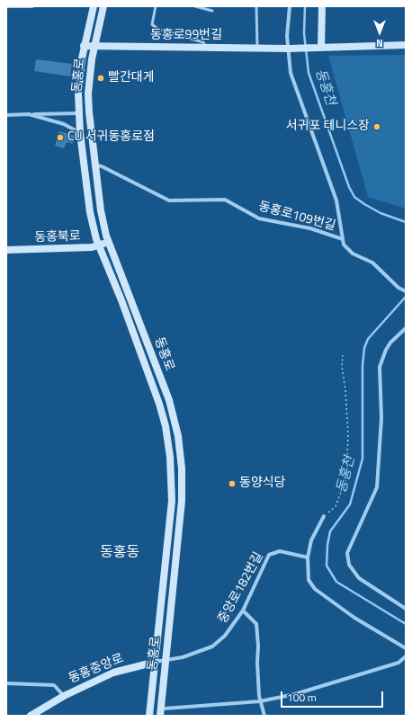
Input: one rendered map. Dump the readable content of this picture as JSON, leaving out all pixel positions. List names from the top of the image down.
{
  "streets": {
    "main road": [
      "동홍로99번길",
      "동홍로",
      "동홍북로",
      "동홍중앙로"
    ],
    "street": ["동홍로109번길", "중앙로182번길"]
  },
  "crossings": [
    ["동홍로99번길", "동홍로"],
    ["동홍로", "동홍로109번길"],
    ["동홍로", "동홍북로"],
    ["동홍로", "중앙로182번길"],
    ["동홍로", "동홍중앙로"],
    ["중앙로182번길", "동홍중앙로"]
  ],
  "districts": ["동홍동"],
  "water": ["동홍천"],
  "places": [
    "빨간대게",
    "서귀포 테니스장",
    "CU 서귀동홍로점",
    "동양식당"
  ],
  "scale_bar": "100 m",
  "north": "bottom"
}
